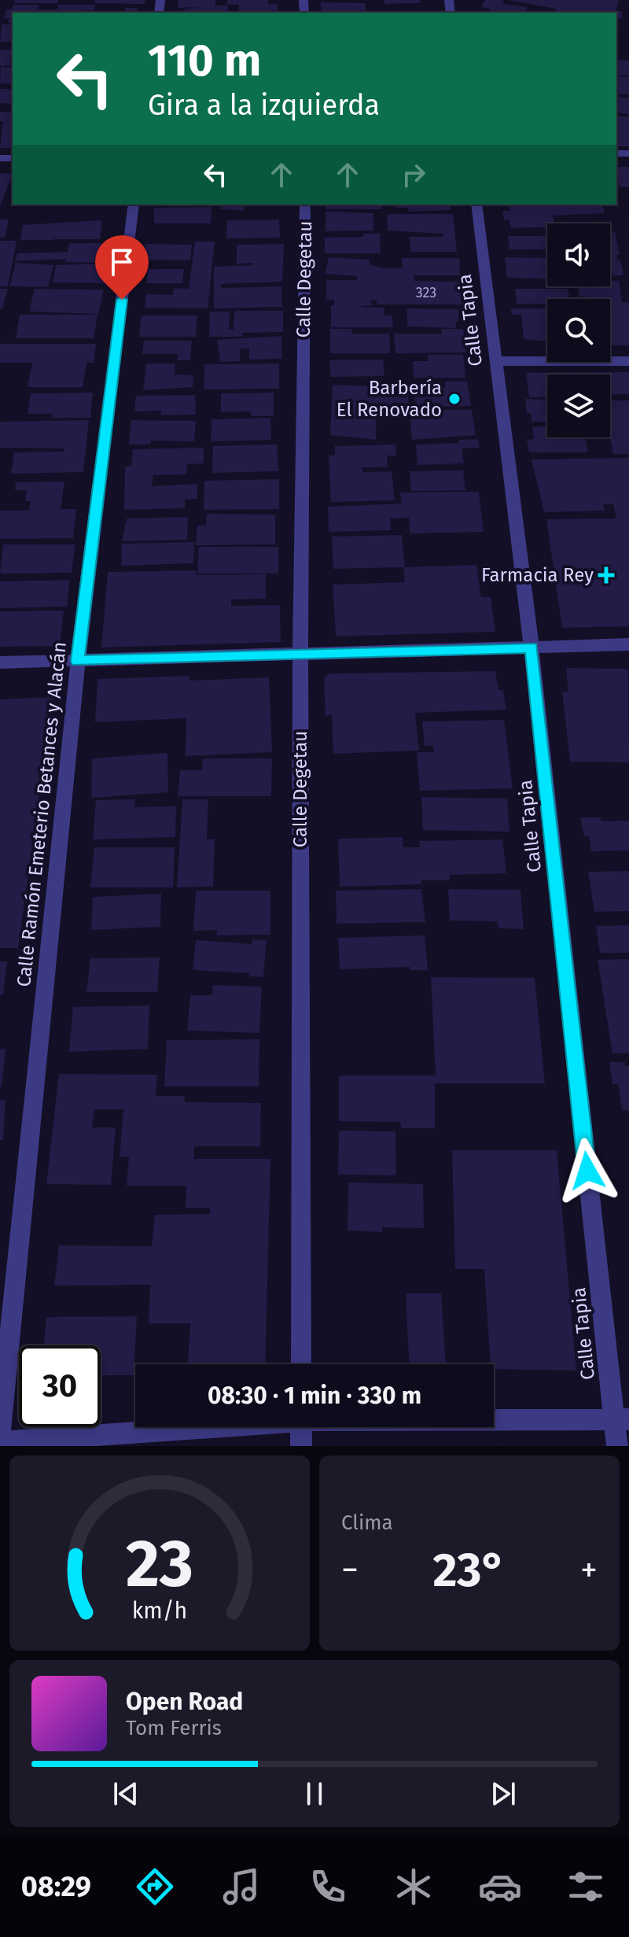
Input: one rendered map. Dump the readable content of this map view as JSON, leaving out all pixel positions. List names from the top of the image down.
{
  "streets": {
    "street": ["Calle Degetau", "Calle Tapia", "Calle Ramón Emeterio Betances y Alacán"]
  },
  "places": {
    "other": ["Barbería El Renovado"],
    "health": ["Farmacia Rey"]
  },
  "house_numbers": ["323"],
  "page": {
    "turn": ["110 m", "Gira a la izquierda"],
    "limit": "30",
    "trip": "08:30 · 1 min · 330 m",
    "tile": "Clima",
    "heat": ["−", "23°", "+"],
    "song": ["Open Road", "Tom Ferris"],
    "tabs": "08:29",
    "gauge": ["23", "km/h"]
  }
}
